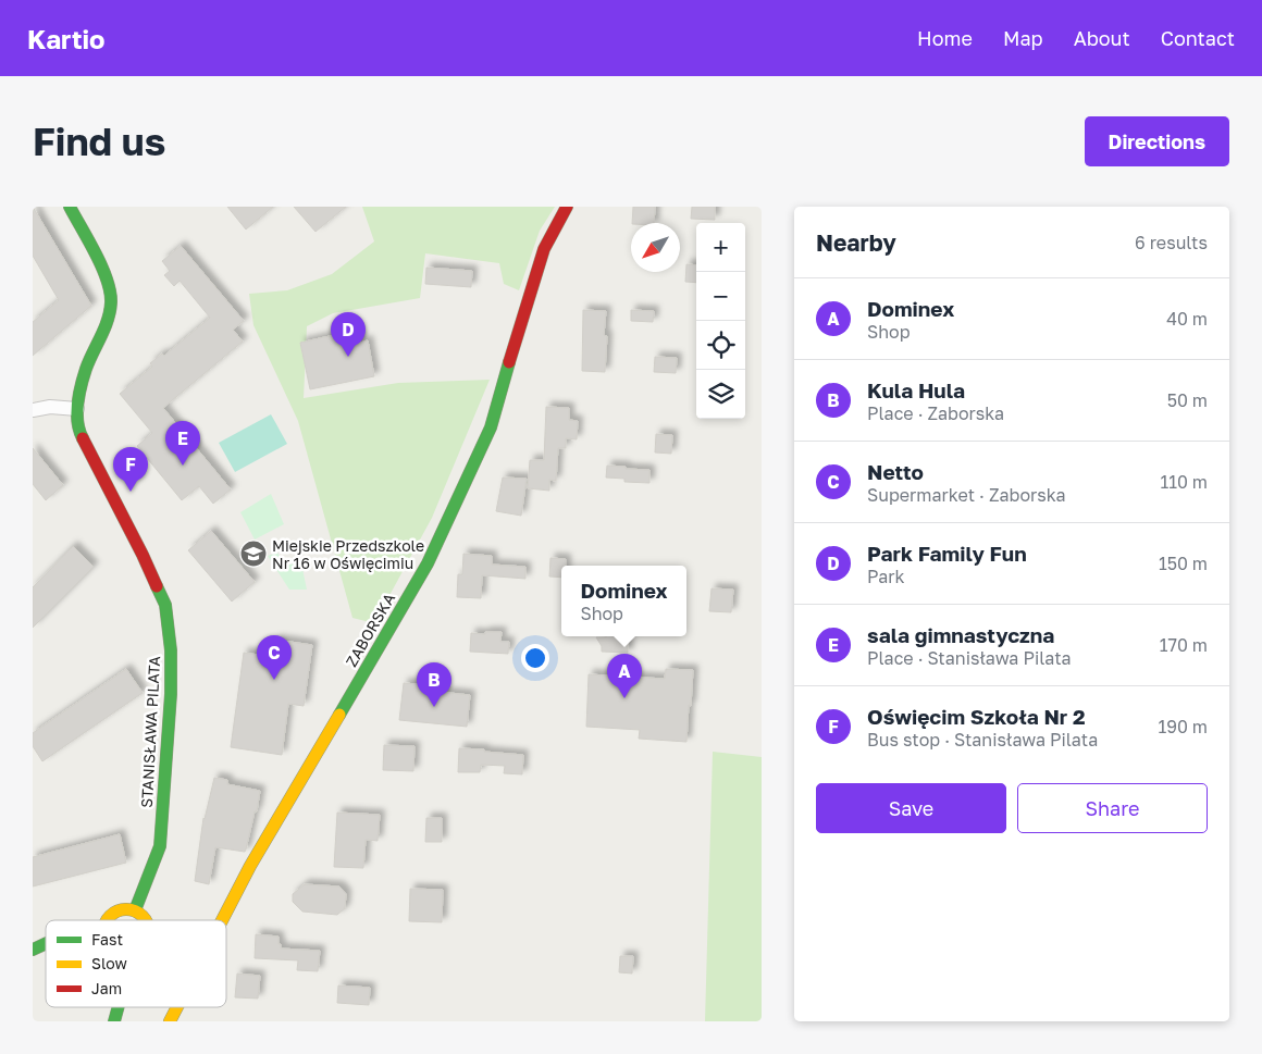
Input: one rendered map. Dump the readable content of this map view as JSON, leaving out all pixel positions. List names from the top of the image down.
{
  "streets": {
    "street": ["ZABORSKA", "STANISŁAWA PILATA"]
  },
  "places": {
    "school or university": ["Miejskie Przedszkole Nr 16 w Oświęcimiu"]
  },
  "legend": ["Fast", "Slow", "Jam"],
  "north": "bottom left",
  "page": {
    "header": "Kartio",
    "nav": [
      "Home",
      "Map",
      "About",
      "Contact"
    ],
    "buttons": [
      "Directions",
      ["Save", "Share"]
    ],
    "title": "Find us",
    "heading": ["Nearby", "6 results"],
    "map_buttons": ["+", "−"],
    "list": [
      {
        "mark": "A",
        "name": "Dominex",
        "note": "Shop",
        "value": "40 m"
      },
      {
        "mark": "B",
        "name": "Kula Hula",
        "note": "Place · Zaborska",
        "value": "50 m"
      },
      {
        "mark": "C",
        "name": "Netto",
        "note": "Supermarket · Zaborska",
        "value": "110 m"
      },
      {
        "mark": "D",
        "name": "Park Family Fun",
        "note": "Park",
        "value": "150 m"
      },
      {
        "mark": "E",
        "name": "sala gimnastyczna",
        "note": "Place · Stanisława Pilata",
        "value": "170 m"
      },
      {
        "mark": "F",
        "name": "Oświęcim Szkoła Nr 2",
        "note": "Bus stop · Stanisława Pilata",
        "value": "190 m"
      }
    ],
    "pins": [
      "D",
      "E",
      "F",
      "C",
      "A",
      "B"
    ],
    "popup": ["Dominex", "Shop"]
  }
}
